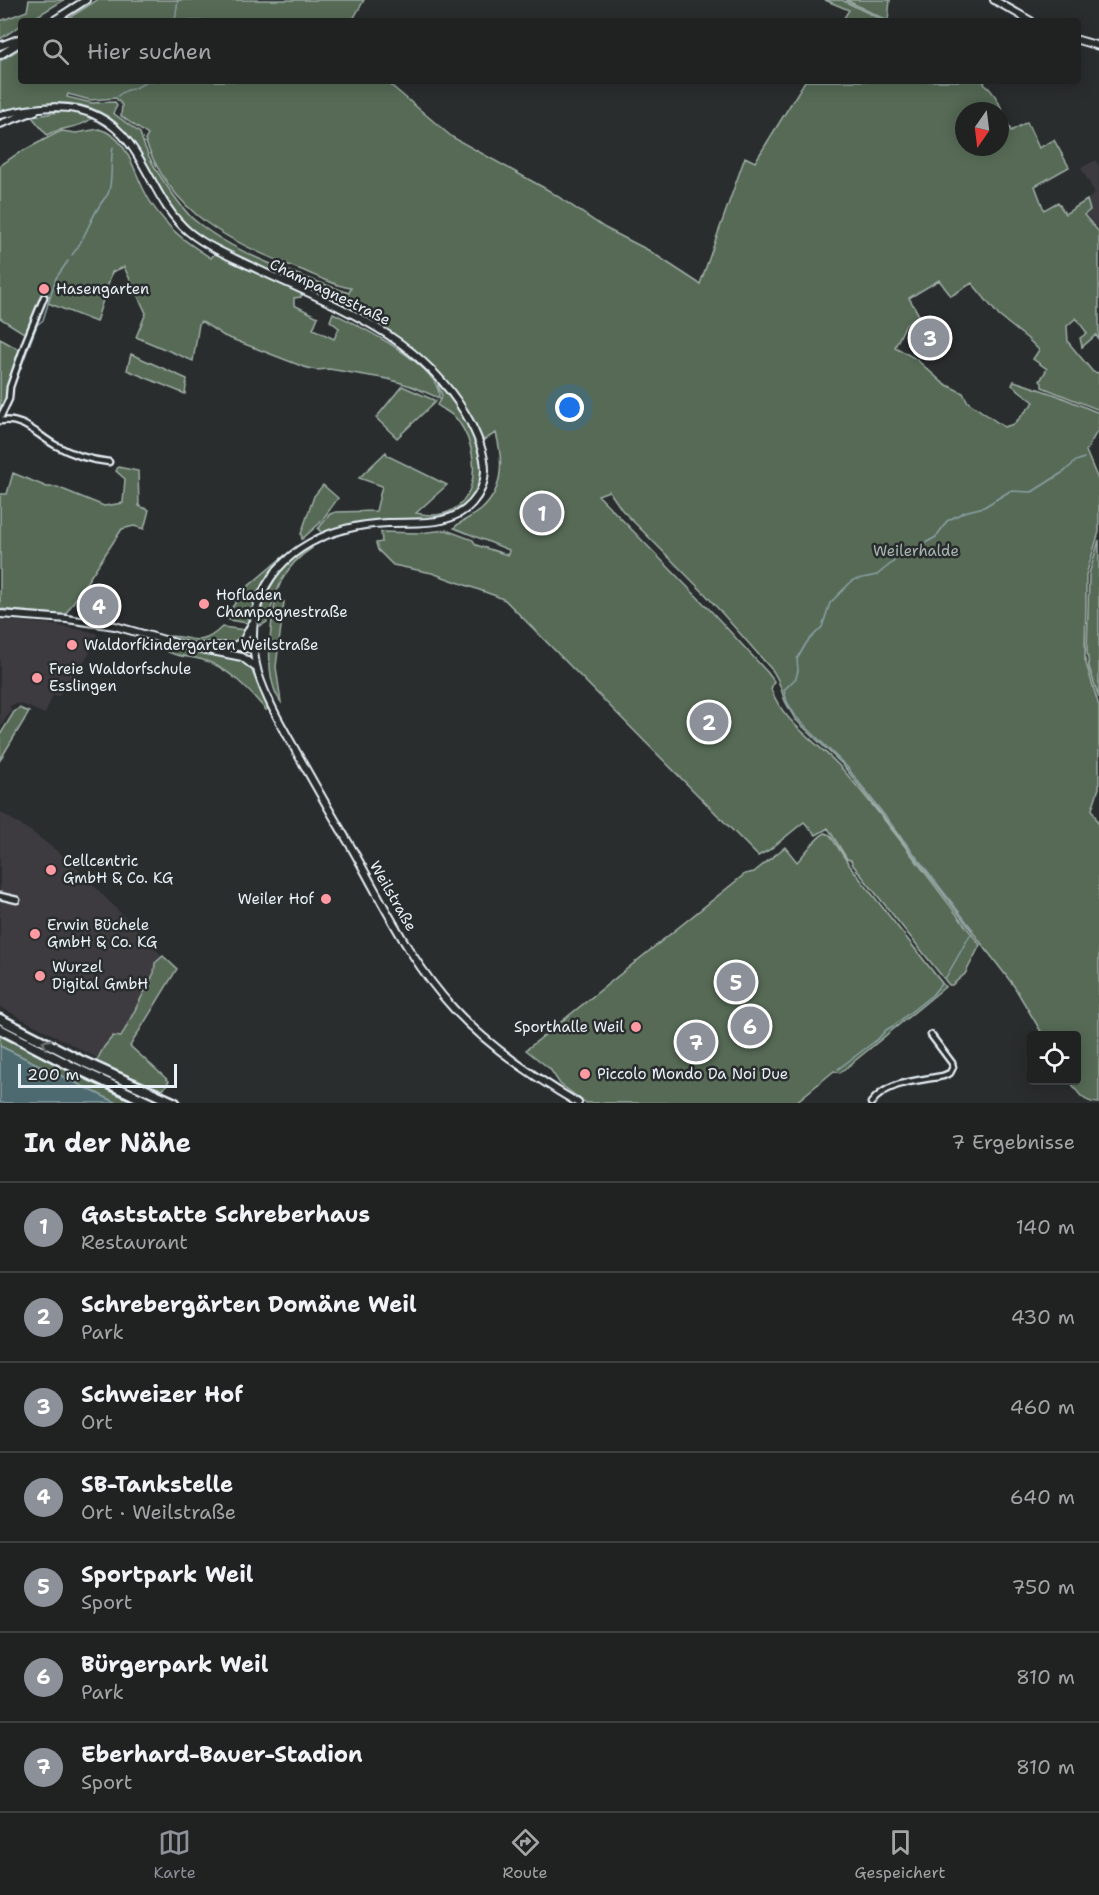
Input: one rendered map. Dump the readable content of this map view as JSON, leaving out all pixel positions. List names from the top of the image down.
{
  "streets": {
    "main road": ["Champagnestraße", "Weilstraße"]
  },
  "crossings": [
    ["Champagnestraße", "Weilstraße"]
  ],
  "parks": ["Weilerhalde"],
  "places": [
    "Hasengarten",
    "Hofladen Champagnestraße",
    "Waldorfkindergarten Weilstraße",
    "Freie Waldorfschule Esslingen",
    "Cellcentric GmbH & Co. KG",
    "Weiler Hof",
    "Erwin Büchele GmbH & Co. KG",
    "Wurzel Digital GmbH",
    "Sporthalle Weil",
    "Piccolo Mondo Da Noi Due"
  ],
  "scale_bar": "200 m",
  "north": "bottom",
  "page": {
    "search": "Hier suchen",
    "pins": [
      "3",
      "1",
      "4",
      "2",
      "5",
      "6",
      "7"
    ],
    "scale": "200 m",
    "heading": ["In der Nähe", "7 Ergebnisse"],
    "list": [
      {
        "mark": "1",
        "name": "Gaststatte Schreberhaus",
        "note": "Restaurant",
        "value": "140 m"
      },
      {
        "mark": "2",
        "name": "Schrebergärten Domäne Weil",
        "note": "Park",
        "value": "430 m"
      },
      {
        "mark": "3",
        "name": "Schweizer Hof",
        "note": "Ort",
        "value": "460 m"
      },
      {
        "mark": "4",
        "name": "SB-Tankstelle",
        "note": "Ort · Weilstraße",
        "value": "640 m"
      },
      {
        "mark": "5",
        "name": "Sportpark Weil",
        "note": "Sport",
        "value": "750 m"
      },
      {
        "mark": "6",
        "name": "Bürgerpark Weil",
        "note": "Park",
        "value": "810 m"
      },
      {
        "mark": "7",
        "name": "Eberhard-Bauer-Stadion",
        "note": "Sport",
        "value": "810 m"
      }
    ],
    "nav": ["Karte", "Route", "Gespeichert"]
  }
}
